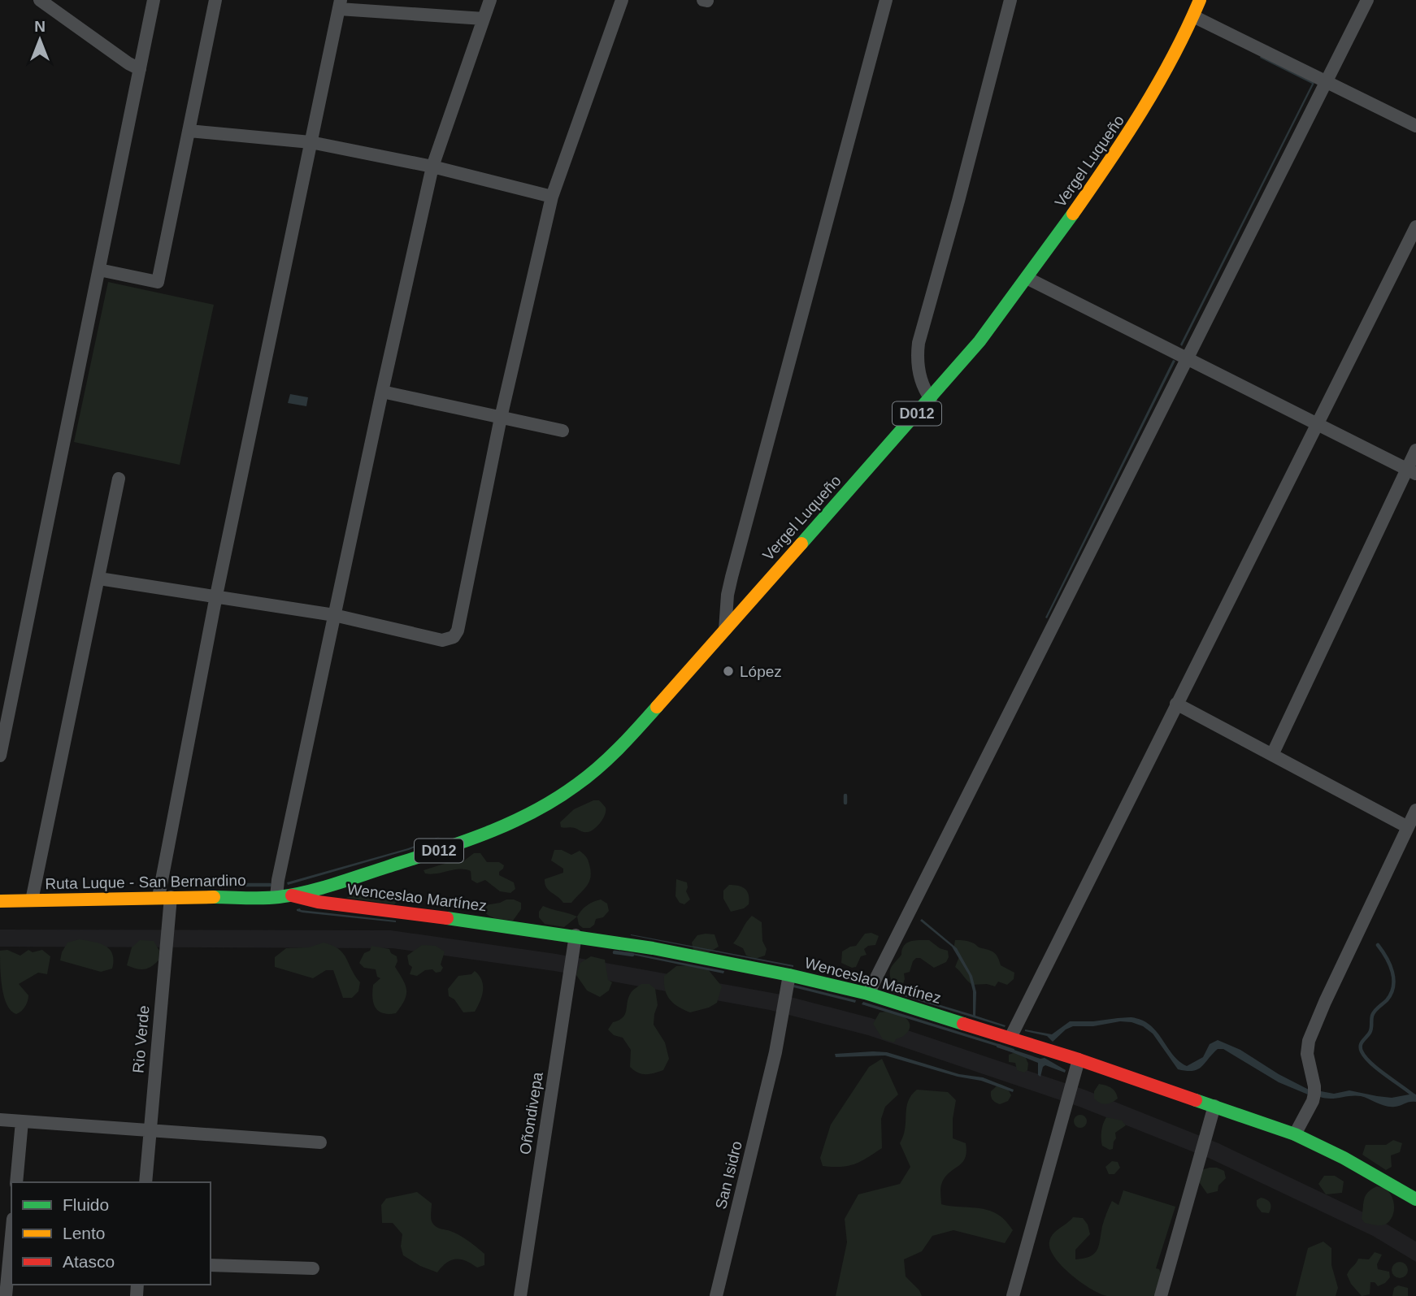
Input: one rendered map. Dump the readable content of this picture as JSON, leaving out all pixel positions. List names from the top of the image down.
{
  "streets": {
    "main road": [
      "Vergel Luqueño",
      "D012",
      "Ruta Luque - San Bernardino",
      "Wenceslao Martínez"
    ],
    "street": ["Rio Verde", "Oñondivepa", "San Isidro"]
  },
  "crossings": [
    ["Vergel Luqueño", "Ruta Luque - San Bernardino"],
    ["Vergel Luqueño", "Wenceslao Martínez"],
    ["Ruta Luque - San Bernardino", "Wenceslao Martínez"],
    ["Ruta Luque - San Bernardino", "Rio Verde"],
    ["Wenceslao Martínez", "Oñondivepa"],
    ["Wenceslao Martínez", "San Isidro"]
  ],
  "places": ["López"],
  "legend": ["Fluido", "Lento", "Atasco"],
  "north": "top"
}
